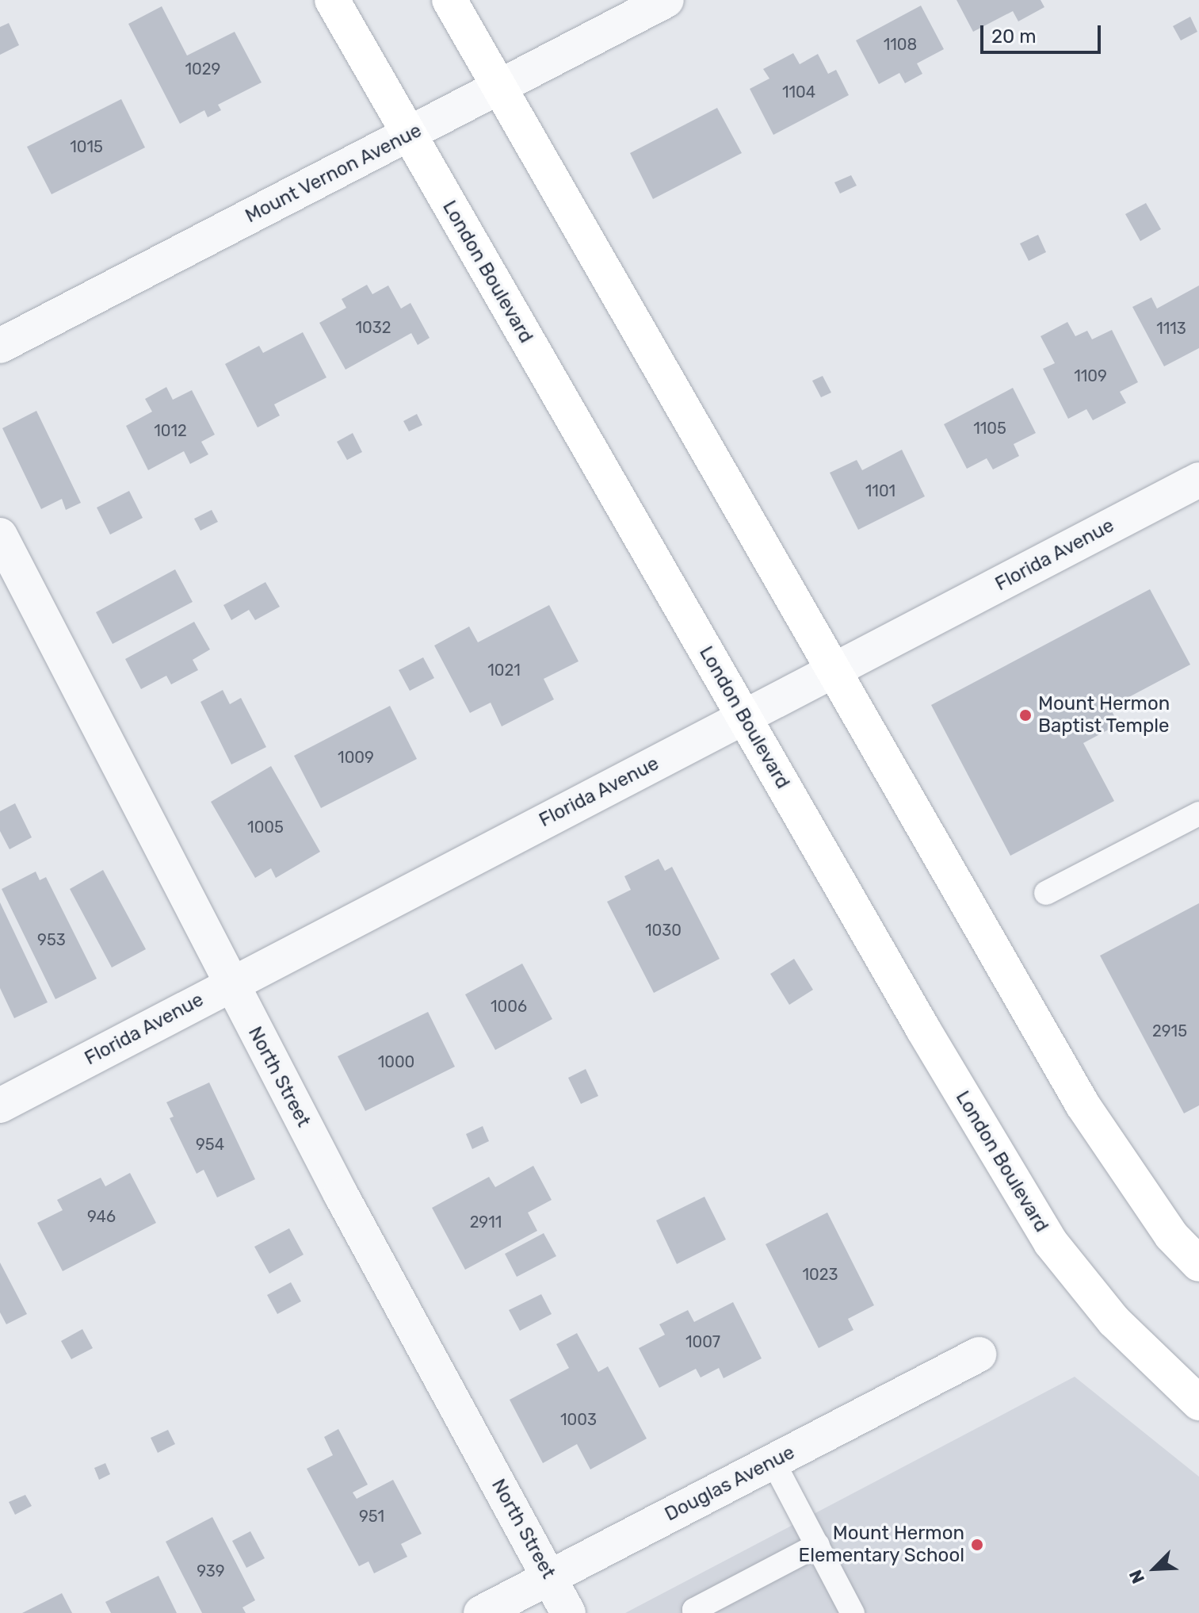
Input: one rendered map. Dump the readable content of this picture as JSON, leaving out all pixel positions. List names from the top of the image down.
{
  "streets": {
    "main road": ["London Boulevard"],
    "street": [
      "Mount Vernon Avenue",
      "Florida Avenue",
      "North Street",
      "Douglas Avenue"
    ]
  },
  "crossings": [
    ["Mount Vernon Avenue", "London Boulevard"],
    ["London Boulevard", "Florida Avenue"],
    ["Florida Avenue", "North Street"],
    ["North Street", "Douglas Avenue"]
  ],
  "places": ["Mount Hermon Baptist Temple", "Mount Hermon Elementary School"],
  "house_numbers": [
    "1108",
    "1029",
    "1104",
    "1015",
    "1032",
    "1113",
    "1109",
    "1105",
    "1012",
    "1101",
    "1021",
    "1009",
    "1005",
    "1030",
    "953",
    "1006",
    "2915",
    "1000",
    "954",
    "946",
    "2911",
    "1023",
    "1007",
    "1003",
    "951",
    "939"
  ],
  "scale_bar": "20 m",
  "north": "bottom left"
}
